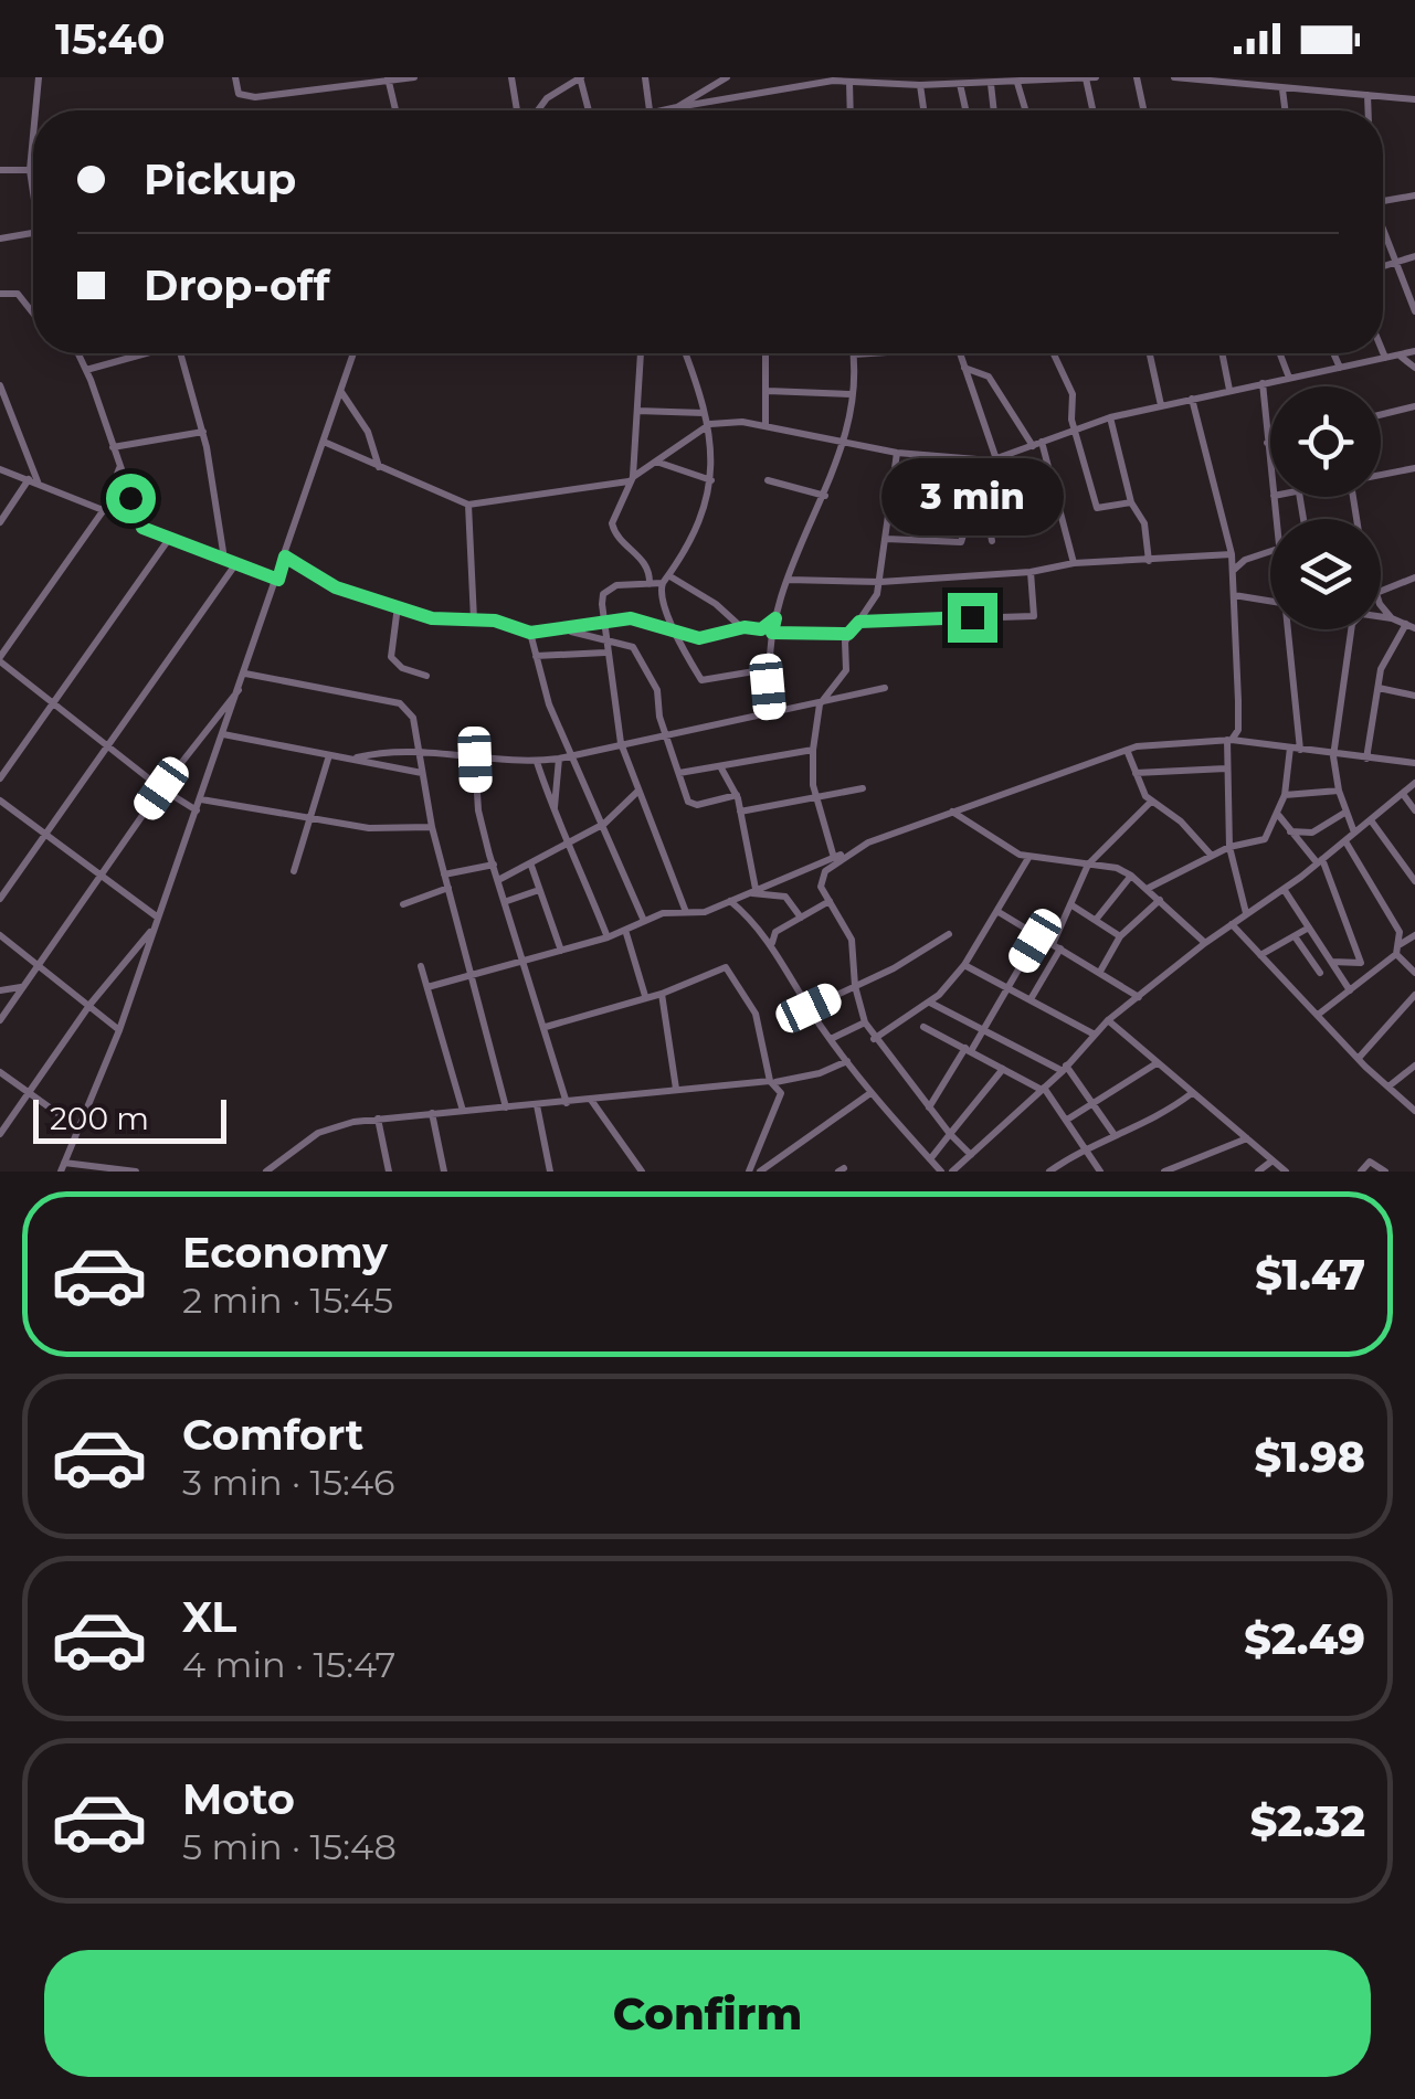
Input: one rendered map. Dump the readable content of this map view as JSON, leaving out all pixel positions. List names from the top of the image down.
{
  "scale_bar": "200 m",
  "page": {
    "status": "15:40",
    "banner": ["Pickup", "Drop-off"],
    "bubble": "3 min",
    "scale": "200 m",
    "list": [
      {
        "name": "Economy",
        "note": "2 min · 15:45",
        "value": "$1.47"
      },
      {
        "name": "Comfort",
        "note": "3 min · 15:46",
        "value": "$1.98"
      },
      {
        "name": "XL",
        "note": "4 min · 15:47",
        "value": "$2.49"
      },
      {
        "name": "Moto",
        "note": "5 min · 15:48",
        "value": "$2.32"
      }
    ],
    "buttons": "Confirm"
  }
}
